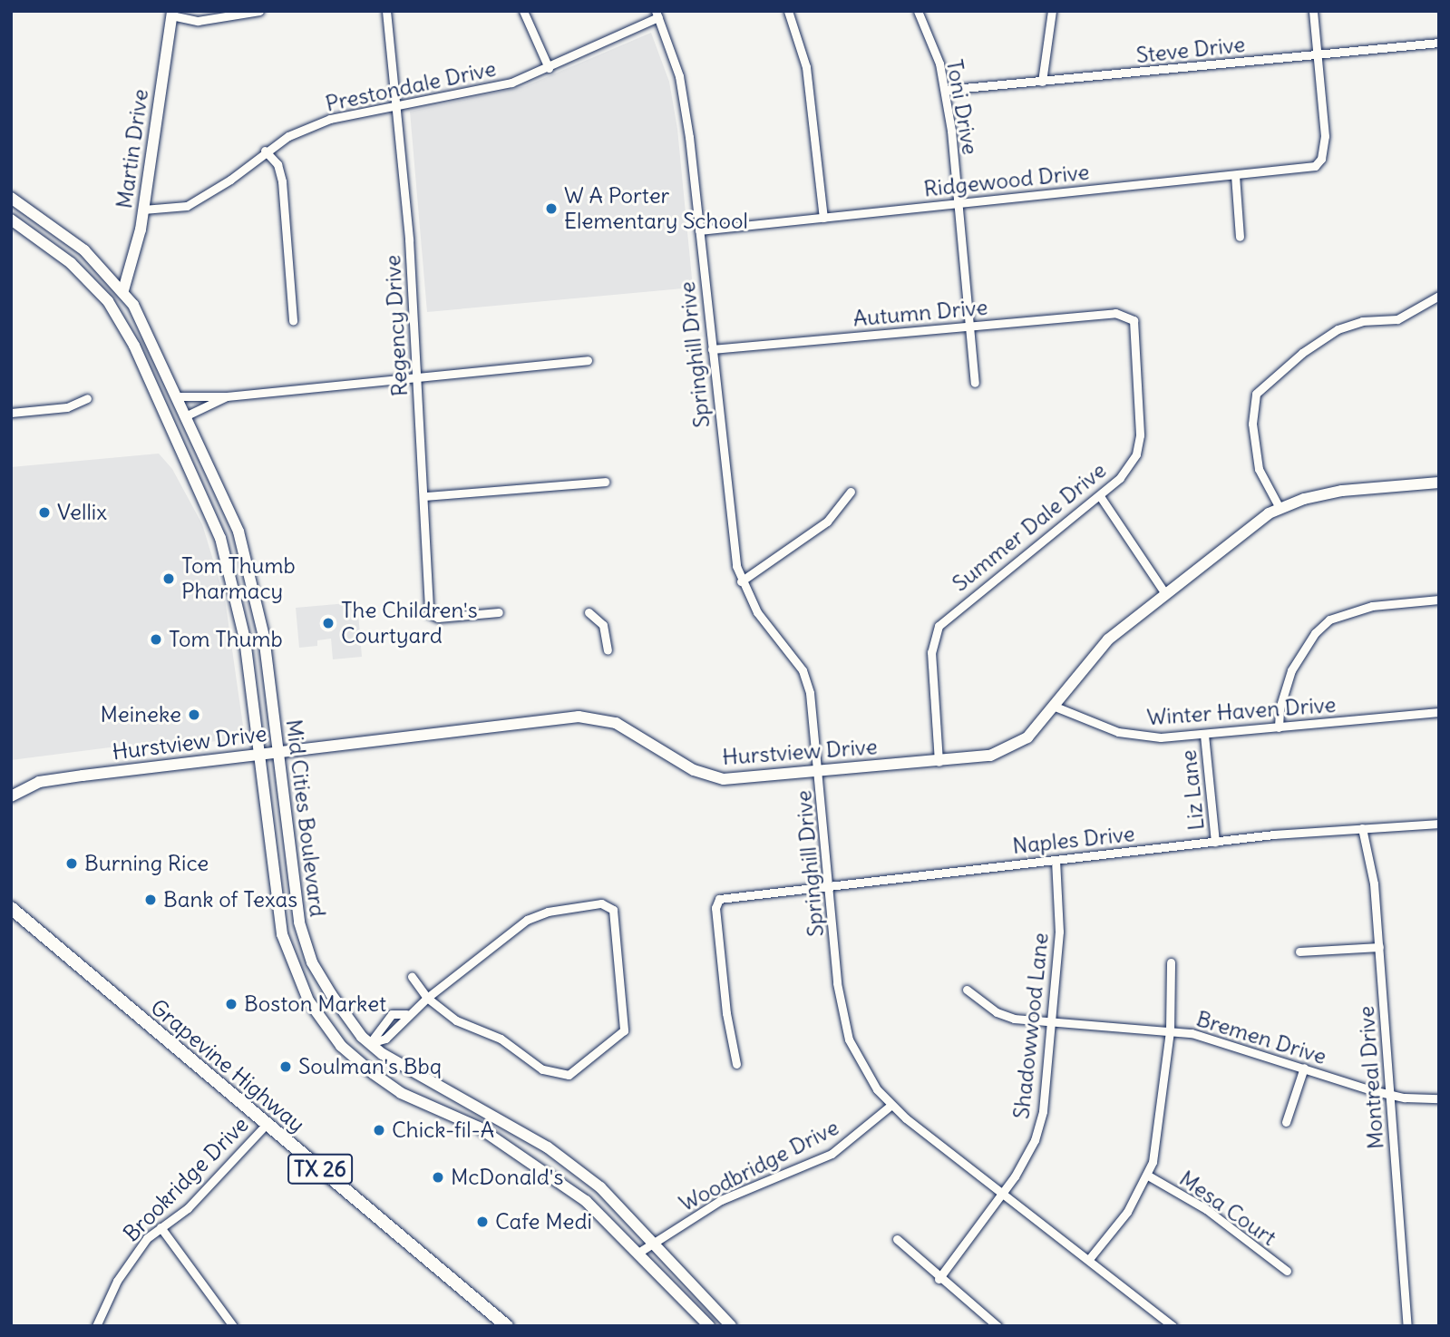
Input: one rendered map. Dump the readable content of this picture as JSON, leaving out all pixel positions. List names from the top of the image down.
{
  "streets": {
    "main road": [
      "Martin Drive",
      "Hurstview Drive",
      "Mid Cities Boulevard",
      "Grapevine Highway",
      "TX 26"
    ],
    "street": [
      "Steve Drive",
      "Prestondale Drive",
      "Toni Drive",
      "Ridgewood Drive",
      "Autumn Drive",
      "Regency Drive",
      "Springhill Drive",
      "Summer Dale Drive",
      "Winter Haven Drive",
      "Liz Lane",
      "Naples Drive",
      "Shadowwood Lane",
      "Bremen Drive",
      "Montreal Drive",
      "Woodbridge Drive",
      "Brookridge Drive",
      "Mesa Court"
    ]
  },
  "crossings": [
    ["Steve Drive", "Toni Drive"],
    ["Steve Drive", "Ridgewood Drive"],
    ["Prestondale Drive", "Martin Drive"],
    ["Prestondale Drive", "Regency Drive"],
    ["Prestondale Drive", "Springhill Drive"],
    ["Toni Drive", "Ridgewood Drive"],
    ["Toni Drive", "Autumn Drive"],
    ["Martin Drive", "Mid Cities Boulevard"],
    ["Ridgewood Drive", "Springhill Drive"],
    ["Autumn Drive", "Springhill Drive"],
    ["Autumn Drive", "Summer Dale Drive"],
    ["Springhill Drive", "Hurstview Drive"],
    ["Springhill Drive", "Naples Drive"],
    ["Springhill Drive", "Shadowwood Lane"],
    ["Springhill Drive", "Woodbridge Drive"],
    ["Summer Dale Drive", "Hurstview Drive"],
    ["Winter Haven Drive", "Hurstview Drive"],
    ["Winter Haven Drive", "Liz Lane"],
    ["Hurstview Drive", "Mid Cities Boulevard"],
    ["Liz Lane", "Naples Drive"],
    ["Mid Cities Boulevard", "Woodbridge Drive"],
    ["Naples Drive", "Shadowwood Lane"],
    ["Naples Drive", "Montreal Drive"],
    ["Shadowwood Lane", "Bremen Drive"],
    ["Bremen Drive", "Montreal Drive"],
    ["Grapevine Highway", "Brookridge Drive"]
  ],
  "places": [
    "W A Porter Elementary School",
    "Vellix",
    "Tom Thumb Pharmacy",
    "The Children's Courtyard",
    "Tom Thumb",
    "Meineke",
    "Burning Rice",
    "Bank of Texas",
    "Boston Market",
    "Soulman's Bbq",
    "Chick-fil-A",
    "McDonald's",
    "Cafe Medi"
  ]
}
